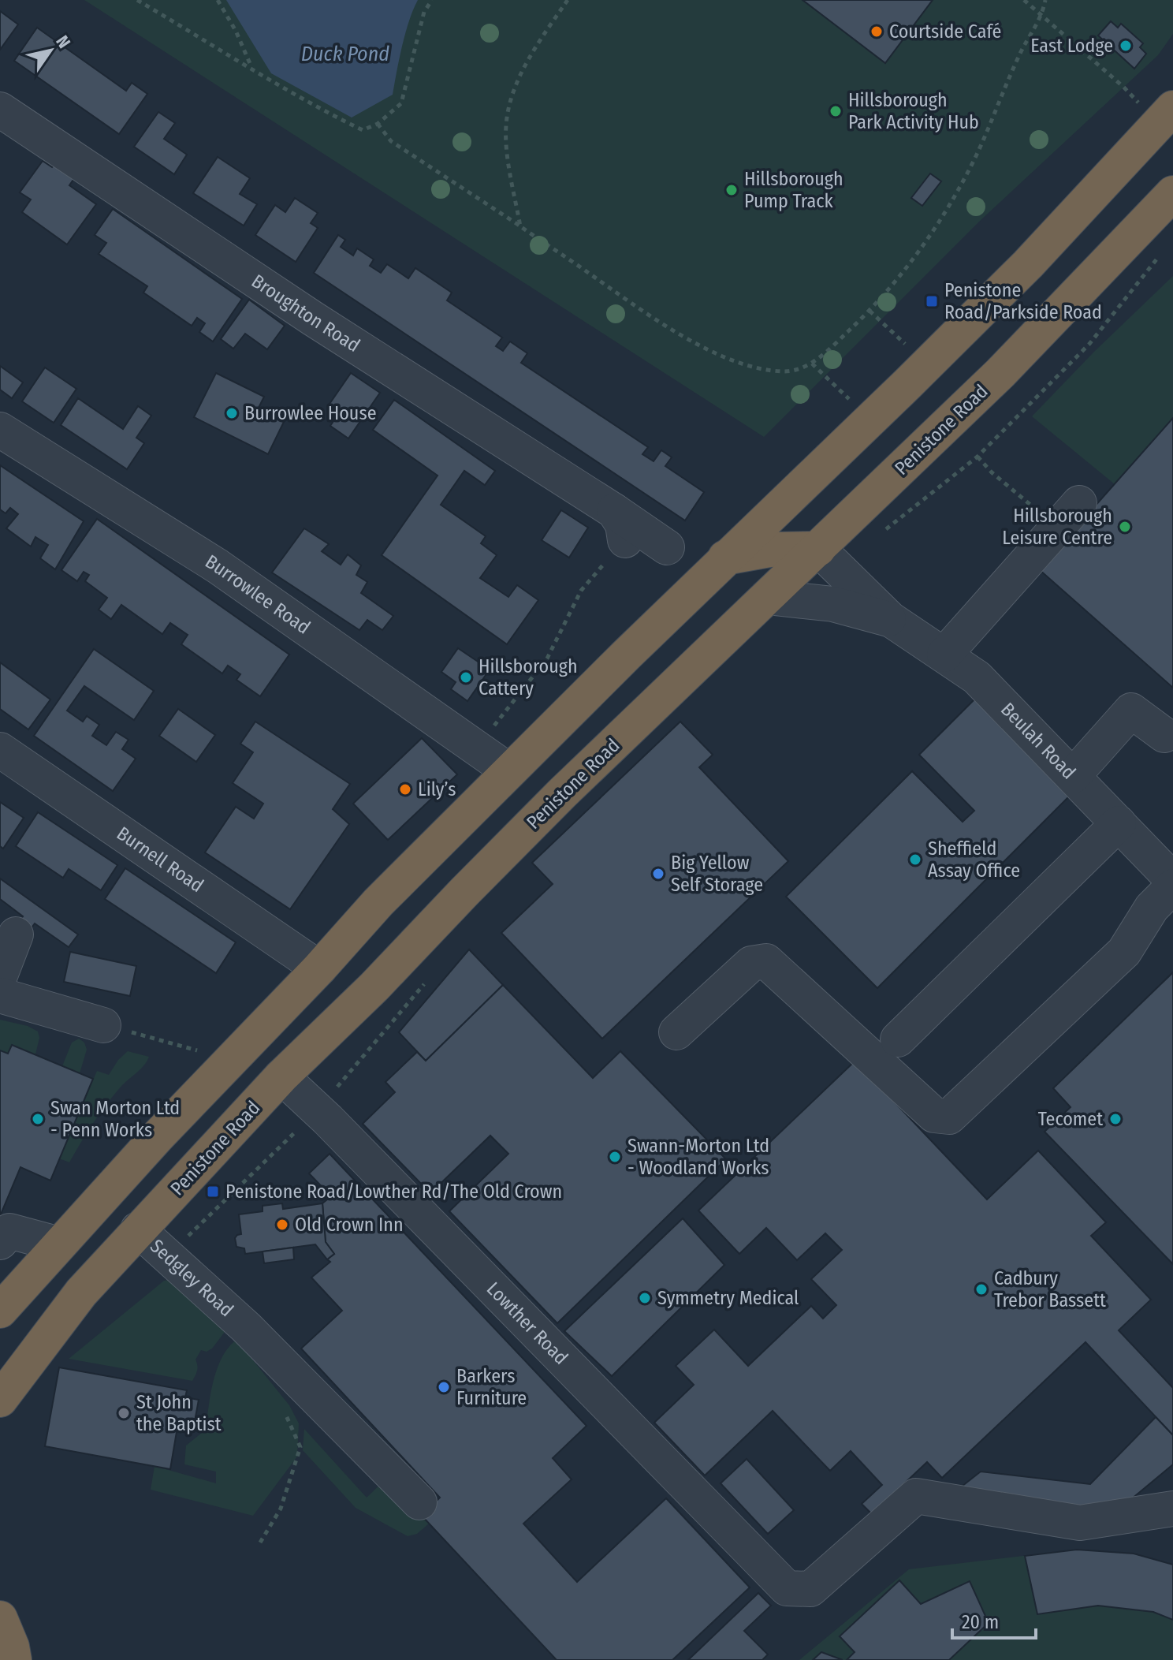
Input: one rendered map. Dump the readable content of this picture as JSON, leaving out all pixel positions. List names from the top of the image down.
{
  "streets": {
    "highway": ["Penistone Road"],
    "street": [
      "Broughton Road",
      "Burrowlee Road",
      "Beulah Road",
      "Burnell Road",
      "Sedgley Road",
      "Lowther Road"
    ]
  },
  "crossings": [
    ["Penistone Road", "Beulah Road"],
    ["Penistone Road", "Sedgley Road"],
    ["Penistone Road", "Lowther Road"]
  ],
  "water": ["Duck Pond"],
  "places": {
    "other": [
      "Courtside Café",
      "East Lodge",
      "Hillsborough Park Activity Hub",
      "Hillsborough Pump Track",
      "Burrowlee House",
      "Hillsborough Leisure Centre",
      "Hillsborough Cattery",
      "Lily’s",
      "Sheffield Assay Office",
      "Big Yellow Self Storage",
      "Swan Morton Ltd - Penn Works",
      "Tecomet",
      "Swann-Morton Ltd - Woodland Works",
      "Old Crown Inn",
      "Cadbury Trebor Bassett",
      "Symmetry Medical",
      "Barkers Furniture",
      "St John the Baptist"
    ],
    "transit": ["Penistone Road/Parkside Road", "Penistone Road/Lowther Rd/The Old Crown"]
  },
  "scale_bar": "20 m",
  "north": "top right"
}
